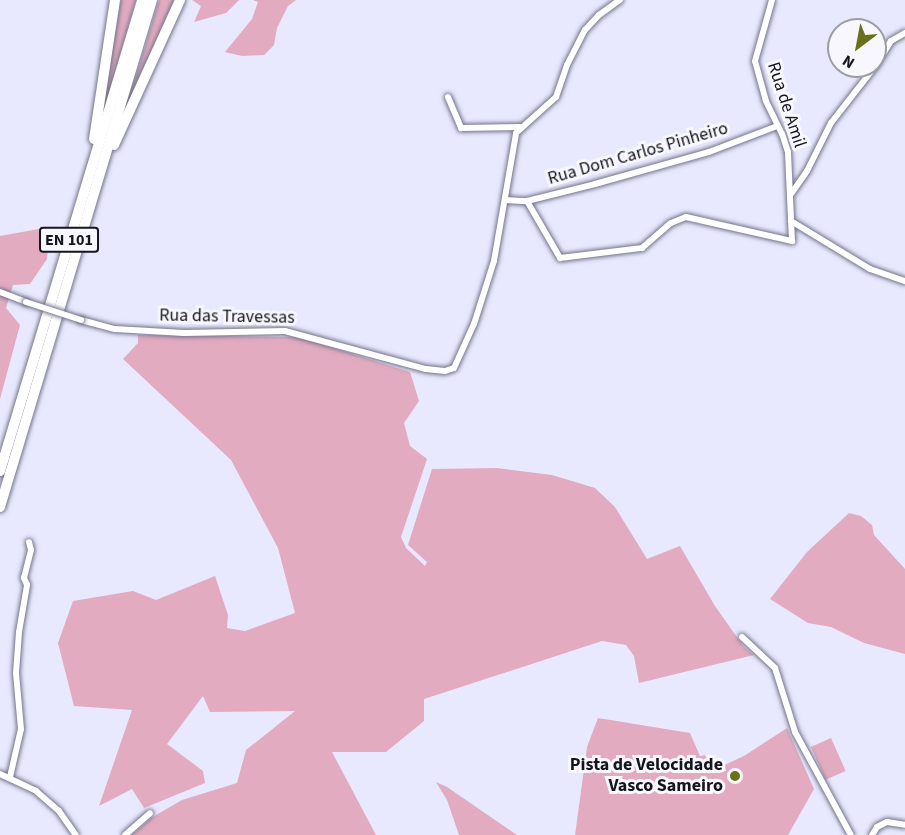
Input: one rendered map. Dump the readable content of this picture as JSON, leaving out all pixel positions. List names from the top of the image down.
{
  "streets": {
    "highway": ["EN 101"],
    "street": ["Rua de Amil", "Rua Dom Carlos Pinheiro", "Rua das Travessas"]
  },
  "crossings": [
    ["Rua de Amil", "Rua Dom Carlos Pinheiro"],
    ["Rua Dom Carlos Pinheiro", "Rua das Travessas"]
  ],
  "places": ["Pista de Velocidade Vasco Sameiro"],
  "north": "bottom left"
}
